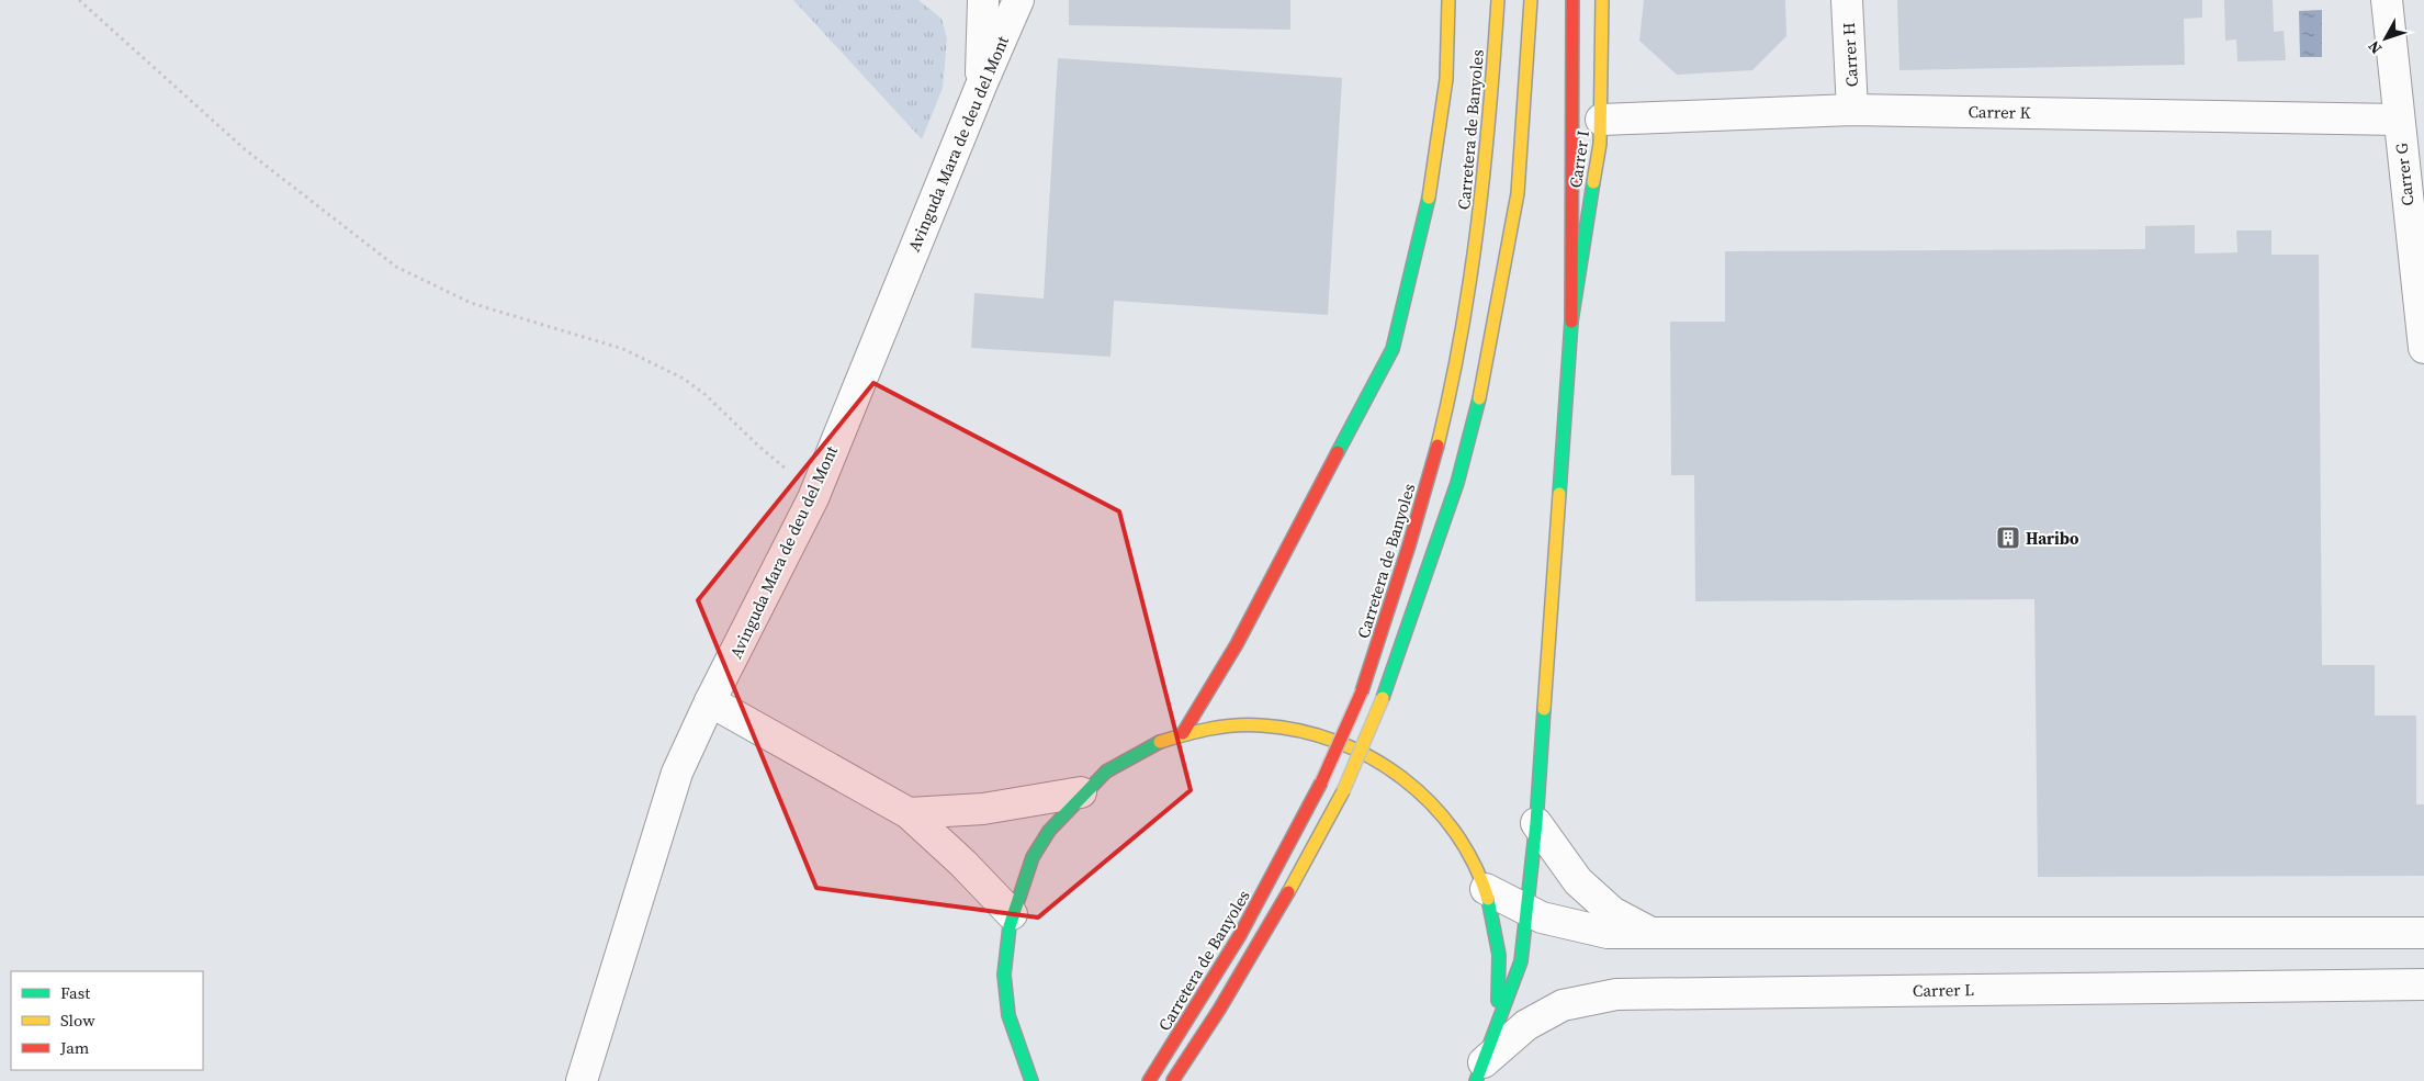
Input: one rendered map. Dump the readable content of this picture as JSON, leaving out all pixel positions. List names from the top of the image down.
{
  "streets": {
    "main road": ["Carretera de Banyoles", "Carrer I"],
    "street": [
      "Carrer H",
      "Carrer K",
      "Avinguda Mara de deu del Mont",
      "Carrer G",
      "Carrer L"
    ]
  },
  "crossings": [
    ["Carrer H", "Carrer K"],
    ["Carrer K", "Carrer I"],
    ["Carrer K", "Carrer G"]
  ],
  "places": {
    "building": ["Haribo"]
  },
  "legend": ["Fast", "Slow", "Jam"],
  "north": "bottom left"
}
